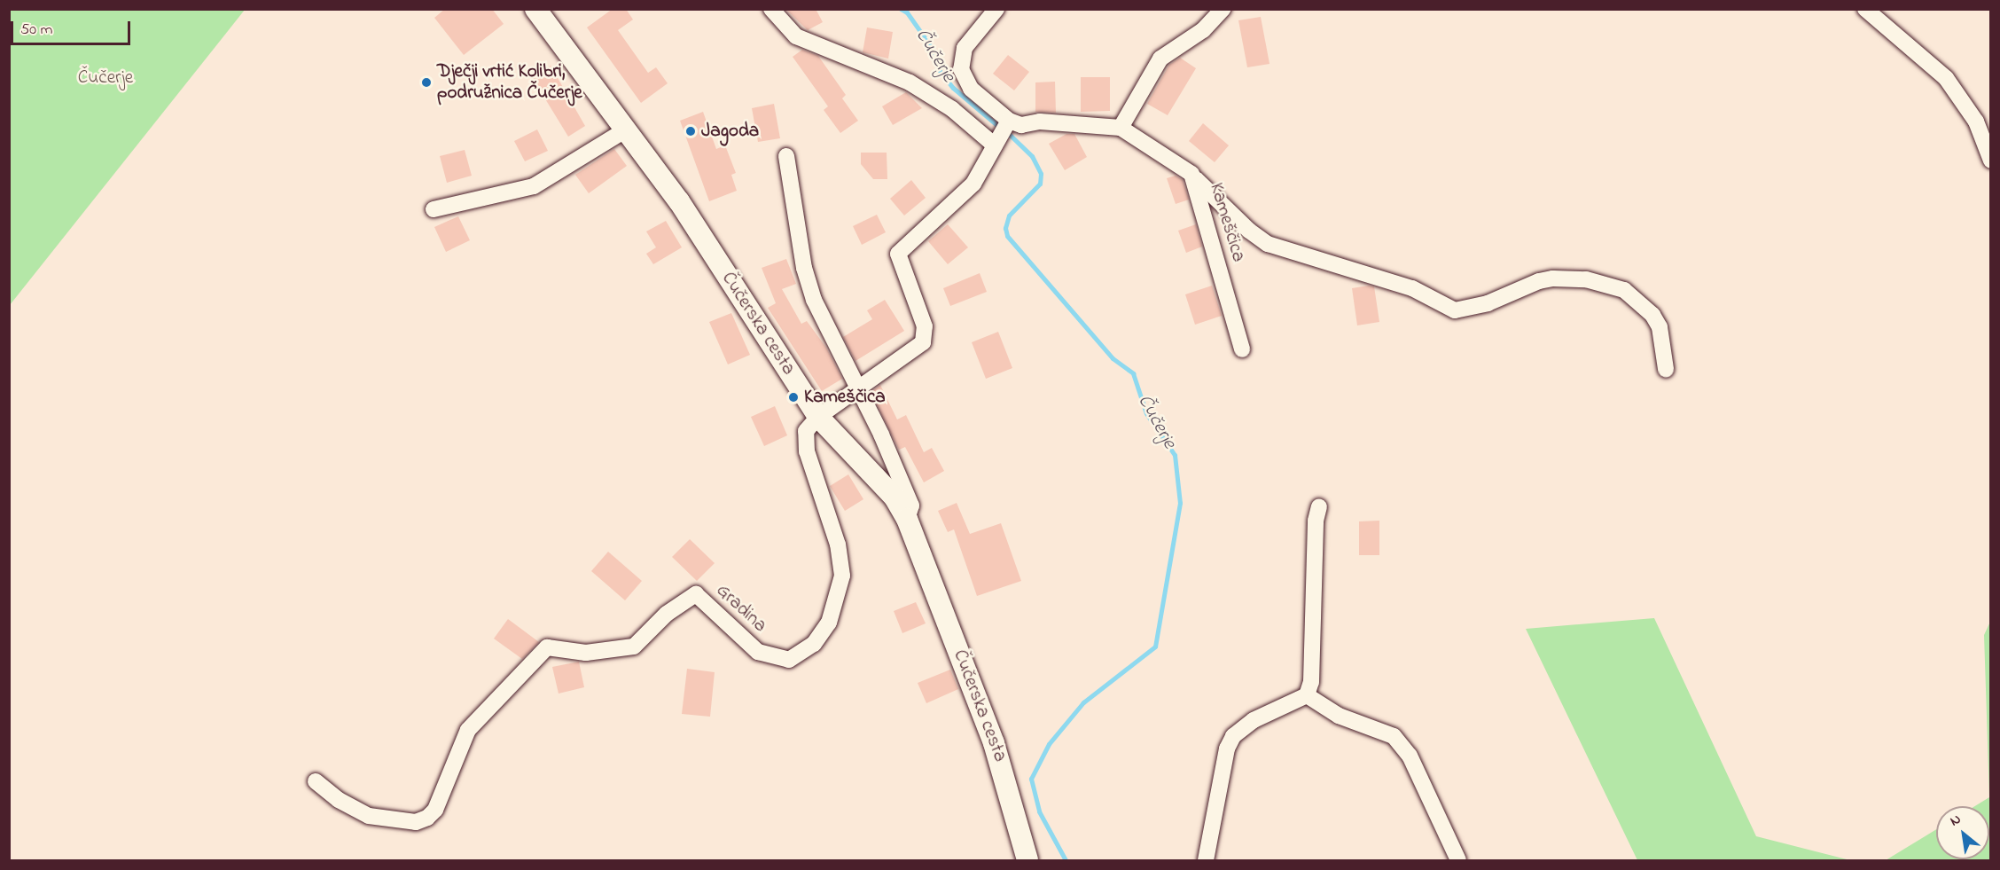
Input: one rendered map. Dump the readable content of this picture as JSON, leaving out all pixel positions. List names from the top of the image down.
{
  "streets": {
    "street": ["Kameščica", "Čučerska cesta", "Gradina"]
  },
  "crossings": [
    ["Čučerska cesta", "Gradina"]
  ],
  "water": ["Čučerje"],
  "parks": ["Čučerje"],
  "places": ["Dječji vrtić Kolibri, podružnica Čučerje", "Jagoda", "Kameščica"],
  "scale_bar": "50 m",
  "north": "top left"
}
